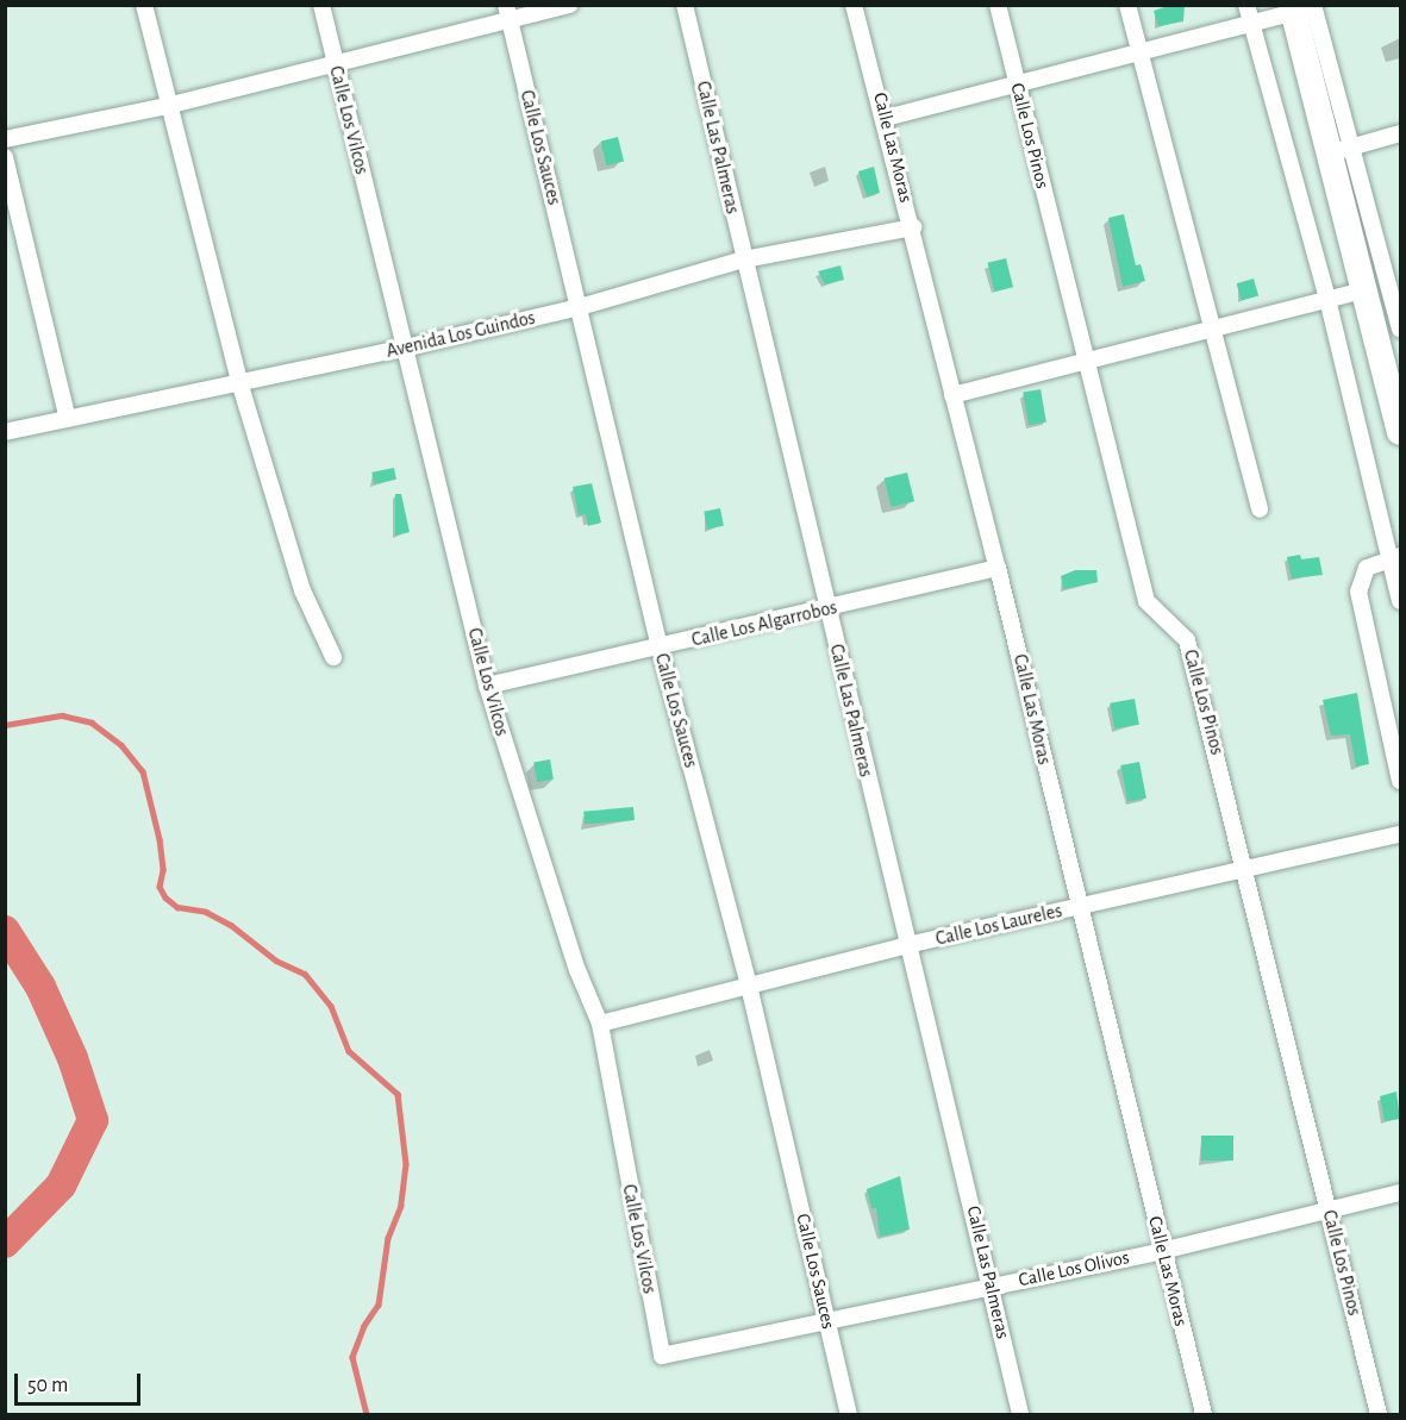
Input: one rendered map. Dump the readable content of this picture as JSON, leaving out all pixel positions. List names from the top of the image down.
{
  "streets": {
    "street": [
      "Calle Los Vilcos",
      "Calle Los Pinos",
      "Calle Los Sauces",
      "Calle Las Palmeras",
      "Calle Las Moras",
      "Avenida Los Guindos",
      "Calle Los Algarrobos",
      "Calle Los Laureles",
      "Calle Los Olivos"
    ]
  },
  "crossings": [
    ["Calle Los Vilcos", "Avenida Los Guindos"],
    ["Calle Los Vilcos", "Calle Los Algarrobos"],
    ["Calle Los Vilcos", "Calle Los Laureles"],
    ["Calle Los Vilcos", "Calle Los Olivos"],
    ["Calle Los Pinos", "Calle Los Laureles"],
    ["Calle Los Pinos", "Calle Los Olivos"],
    ["Calle Los Sauces", "Avenida Los Guindos"],
    ["Calle Los Sauces", "Calle Los Algarrobos"],
    ["Calle Los Sauces", "Calle Los Laureles"],
    ["Calle Los Sauces", "Calle Los Olivos"],
    ["Calle Las Palmeras", "Avenida Los Guindos"],
    ["Calle Las Palmeras", "Calle Los Algarrobos"],
    ["Calle Las Palmeras", "Calle Los Laureles"],
    ["Calle Las Palmeras", "Calle Los Olivos"],
    ["Calle Las Moras", "Avenida Los Guindos"],
    ["Calle Las Moras", "Calle Los Algarrobos"],
    ["Calle Las Moras", "Calle Los Laureles"],
    ["Calle Las Moras", "Calle Los Olivos"]
  ],
  "scale_bar": "50 m"
}
